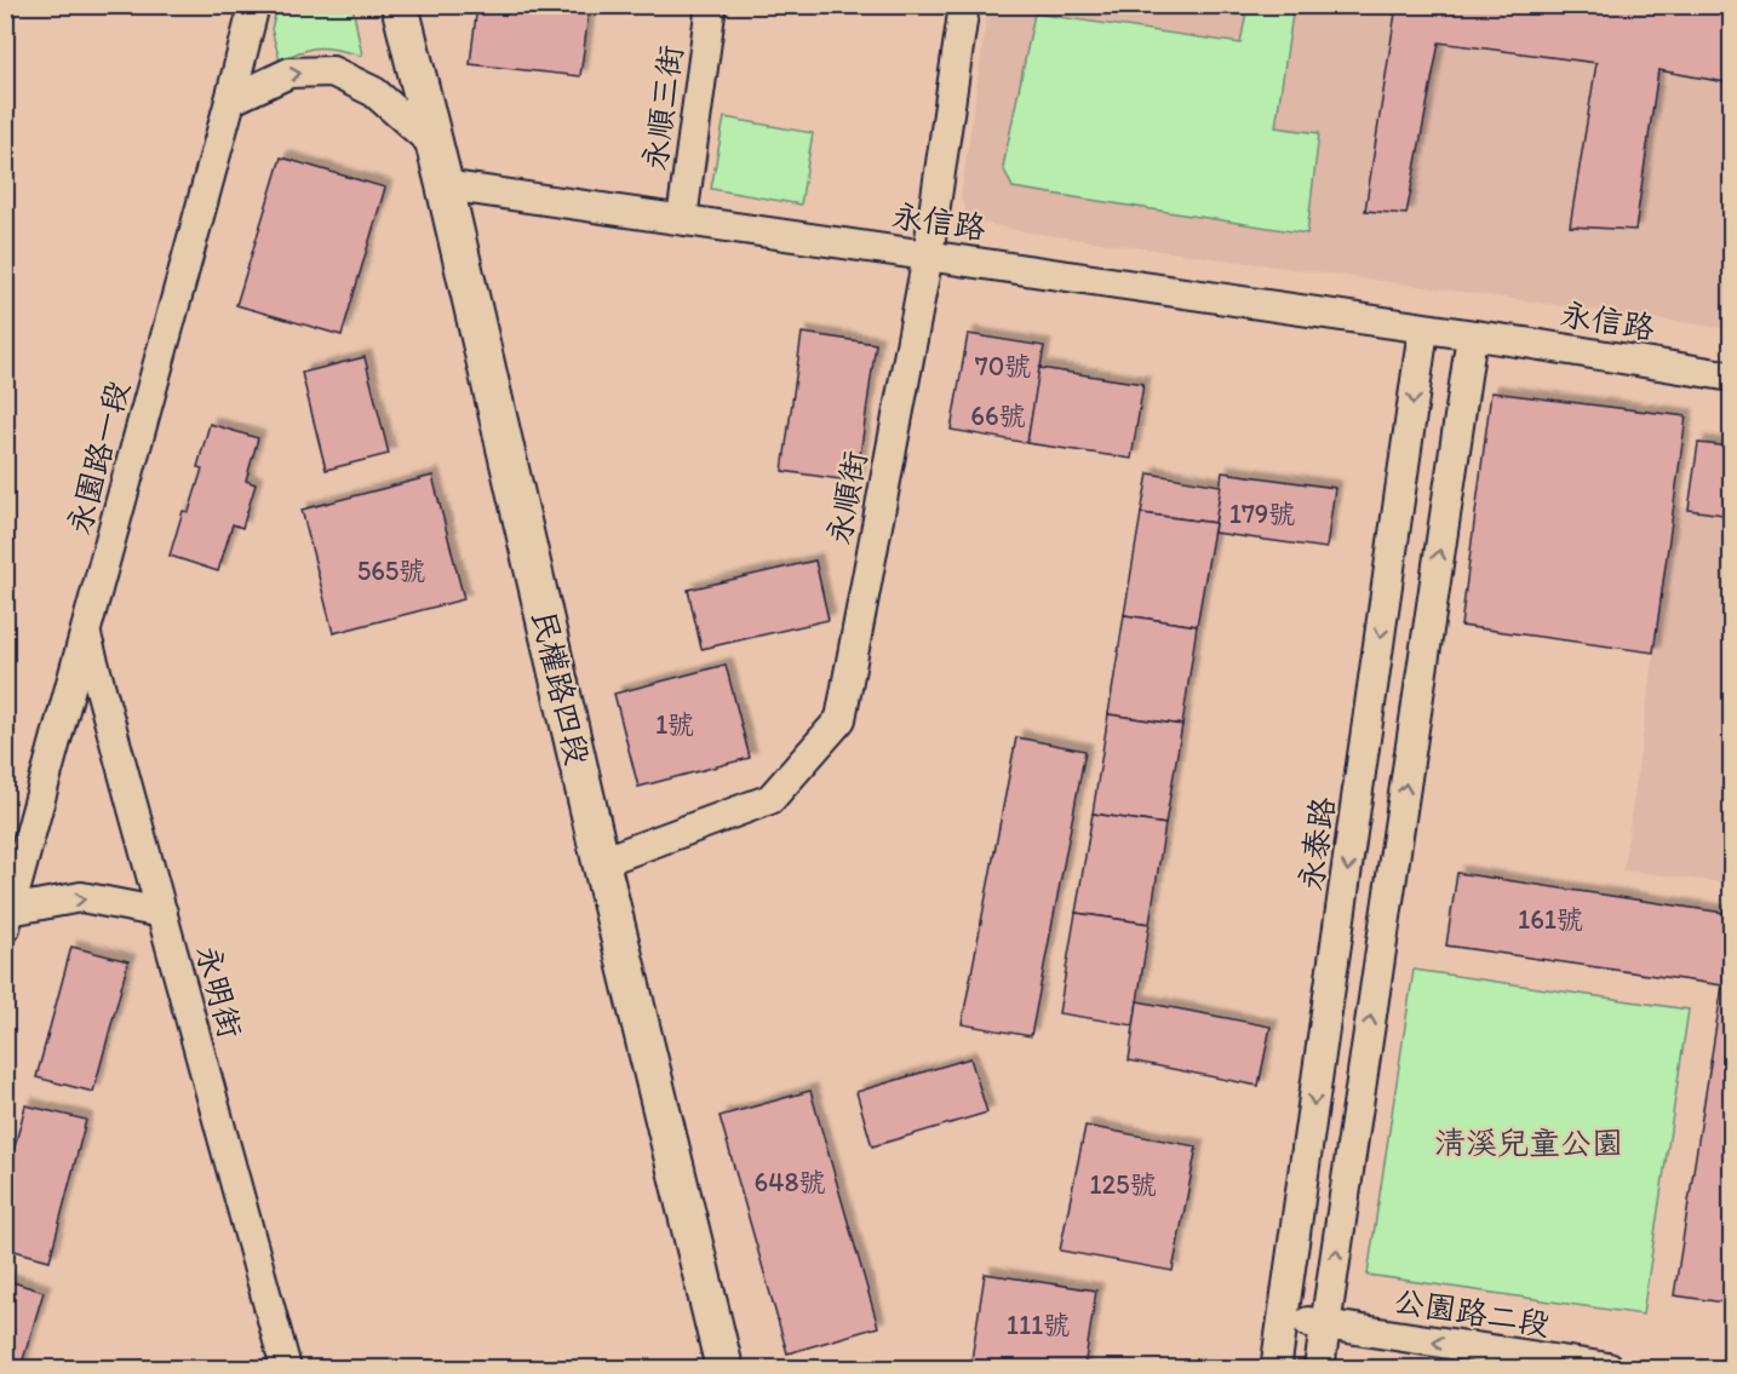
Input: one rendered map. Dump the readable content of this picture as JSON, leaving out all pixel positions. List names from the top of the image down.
{
  "streets": {
    "street": [
      "永順三街",
      "永信路",
      "永園路一段",
      "永順街",
      "民權路四段",
      "永泰路",
      "永明街",
      "公園路二段"
    ]
  },
  "crossings": [
    ["永順三街", "永信路"],
    ["永信路", "永順街"],
    ["永信路", "民權路四段"],
    ["永信路", "永泰路"],
    ["永園路一段", "永明街"],
    ["永順街", "民權路四段"],
    ["永泰路", "公園路二段"]
  ],
  "one_way": ["公園路二段"],
  "parks": ["清溪兒童公園"],
  "house_numbers": [
    "70號",
    "66號",
    "179號",
    "565號",
    "1號",
    "161號",
    "648號",
    "125號",
    "111號"
  ]
}
